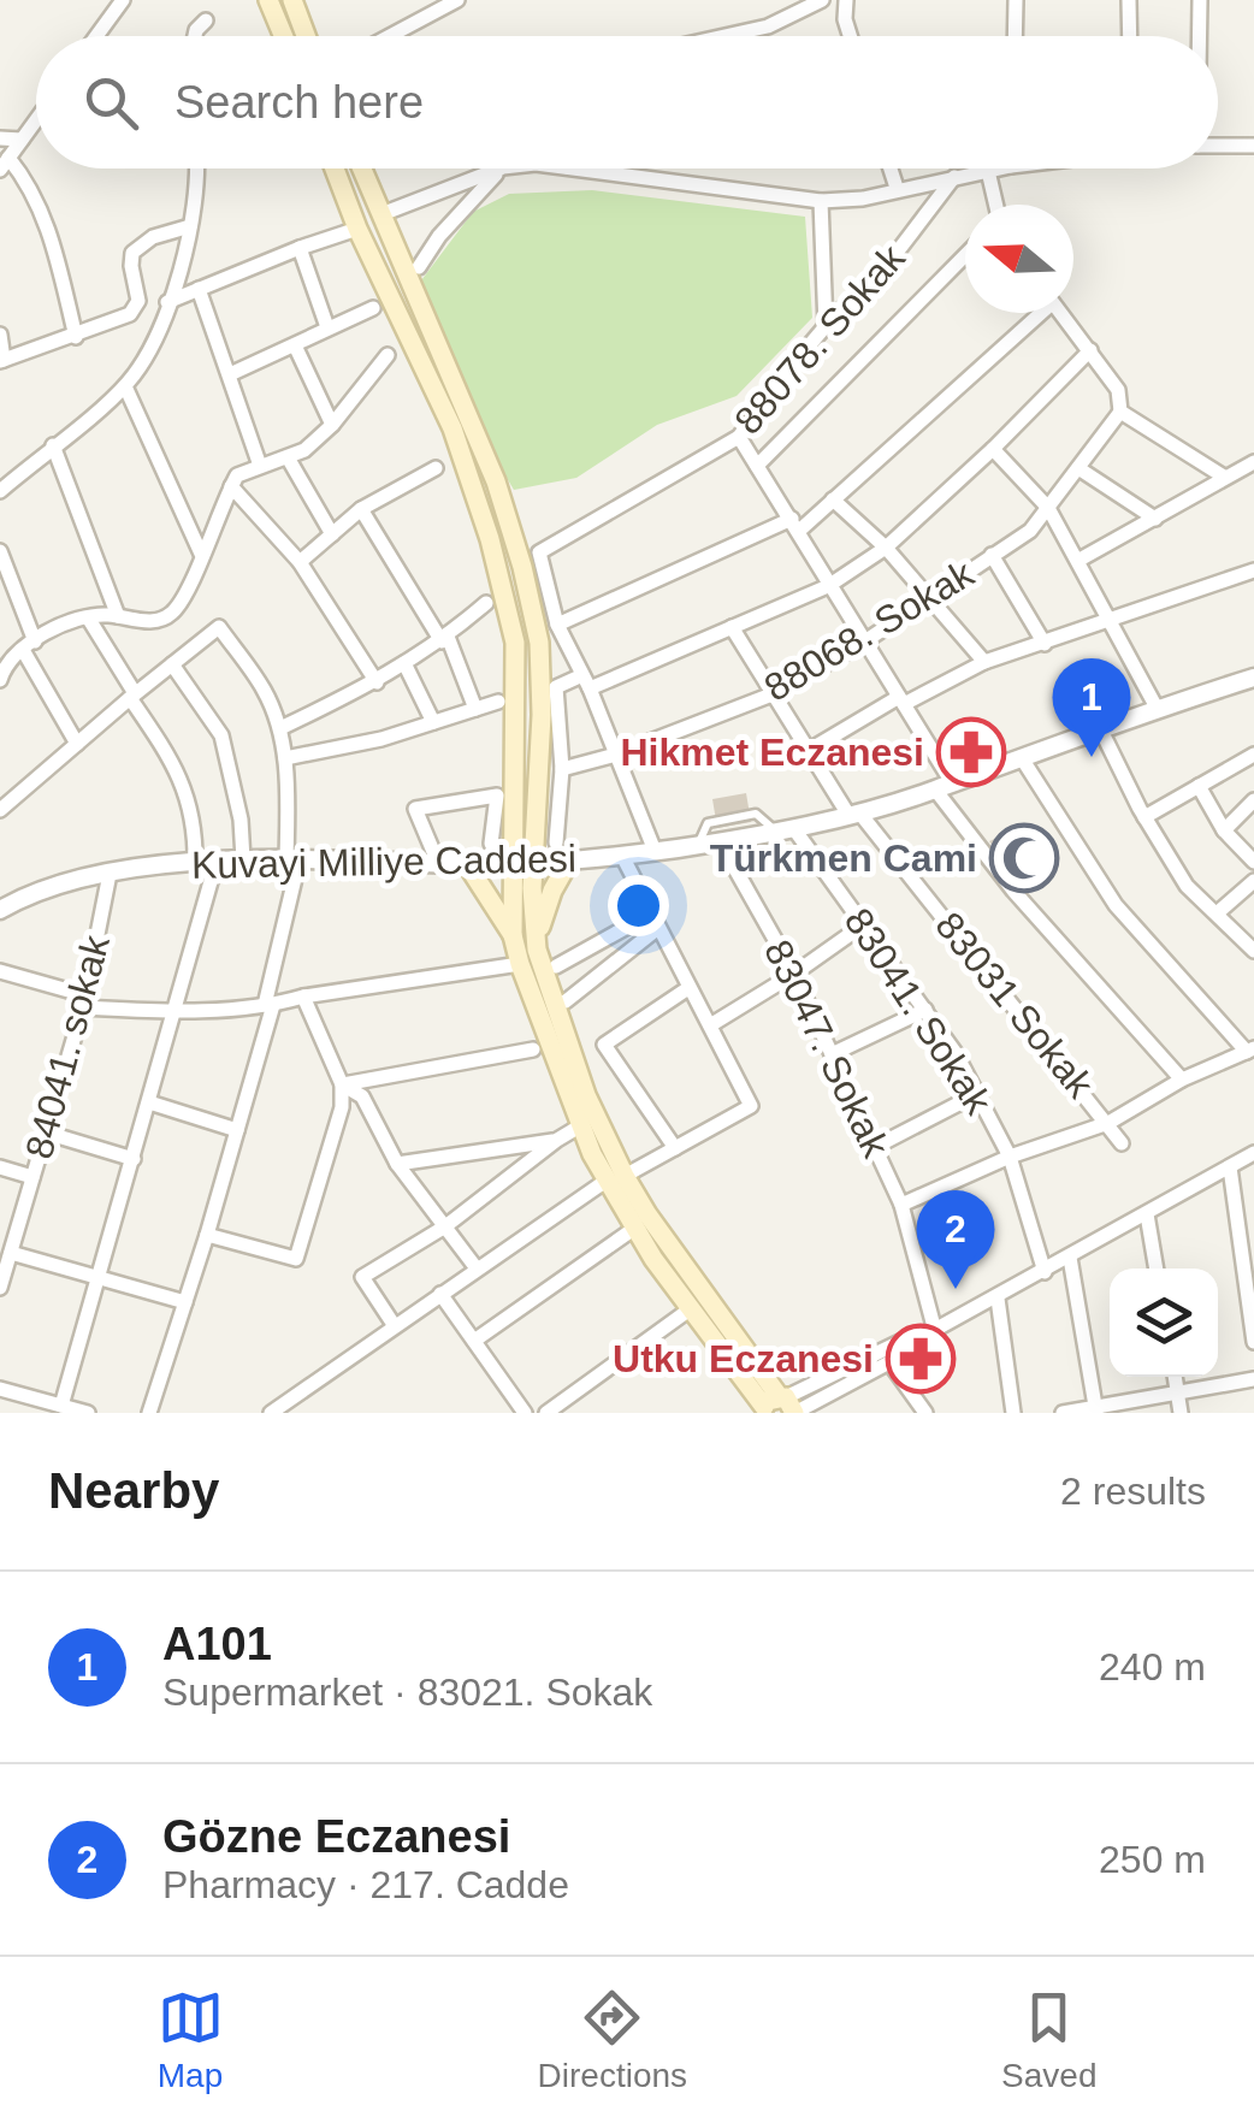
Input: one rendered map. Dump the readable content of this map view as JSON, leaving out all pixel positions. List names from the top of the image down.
{
  "streets": {
    "street": [
      "88078. Sokak",
      "88068. Sokak",
      "Kuvayi Milliye Caddesi",
      "83031 Sokak",
      "83041. Sokak",
      "84041. sokak",
      "83047. Sokak"
    ]
  },
  "crossings": [
    ["88068. Sokak", "83031 Sokak"],
    ["Kuvayi Milliye Caddesi", "83031 Sokak"],
    ["Kuvayi Milliye Caddesi", "83041. Sokak"],
    ["Kuvayi Milliye Caddesi", "84041. sokak"],
    ["Kuvayi Milliye Caddesi", "83047. Sokak"]
  ],
  "places": {
    "pharmacy": ["Hikmet Eczanesi", "Utku Eczanesi"],
    "mosque": ["Türkmen Cami"]
  },
  "north": "left",
  "page": {
    "search": "Search here",
    "pins": ["1", "2"],
    "heading": ["Nearby", "2 results"],
    "list": [
      {
        "mark": "1",
        "name": "A101",
        "note": "Supermarket · 83021. Sokak",
        "value": "240 m"
      },
      {
        "mark": "2",
        "name": "Gözne Eczanesi",
        "note": "Pharmacy · 217. Cadde",
        "value": "250 m"
      }
    ],
    "nav": ["Map", "Directions", "Saved"]
  }
}
